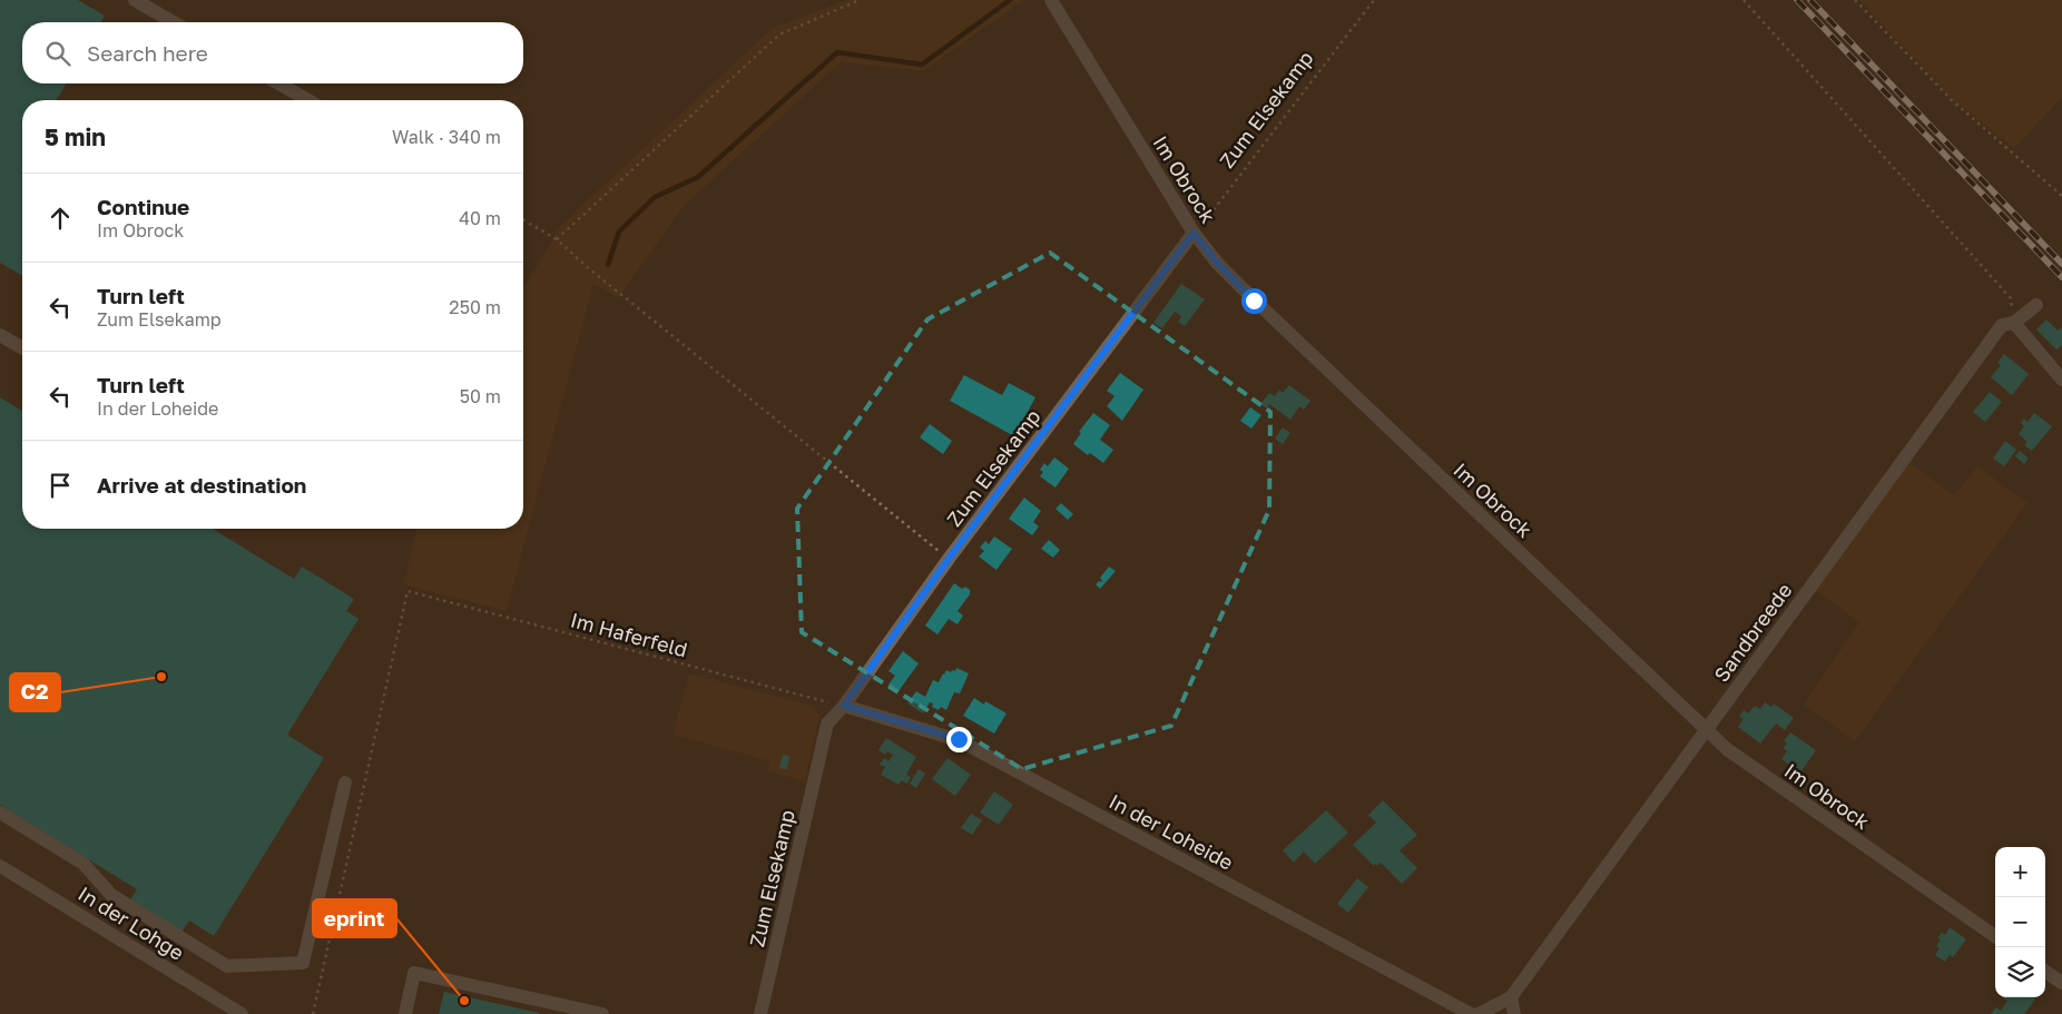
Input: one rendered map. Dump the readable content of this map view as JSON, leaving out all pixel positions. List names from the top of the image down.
{
  "streets": {
    "street": [
      "Zum Elsekamp",
      "Im Obrock",
      "Sandbreede",
      "In der Loheide",
      "In der Lohge"
    ],
    "path": ["Im Haferfeld"]
  },
  "crossings": [
    ["Zum Elsekamp", "Im Obrock"],
    ["Zum Elsekamp", "Im Haferfeld"],
    ["Zum Elsekamp", "In der Loheide"],
    ["Im Obrock", "Sandbreede"],
    ["Im Haferfeld", "In der Loheide"]
  ],
  "places": ["C2", "eprint"],
  "page": {
    "search": "Search here",
    "heading": ["5 min", "Walk · 340 m"],
    "list": [
      ["Continue", "Im Obrock", "40 m"],
      ["Turn left", "Zum Elsekamp", "250 m"],
      ["Turn left", "In der Loheide", "50 m"],
      "Arrive at destination"
    ],
    "map_buttons": ["+", "−"]
  }
}
